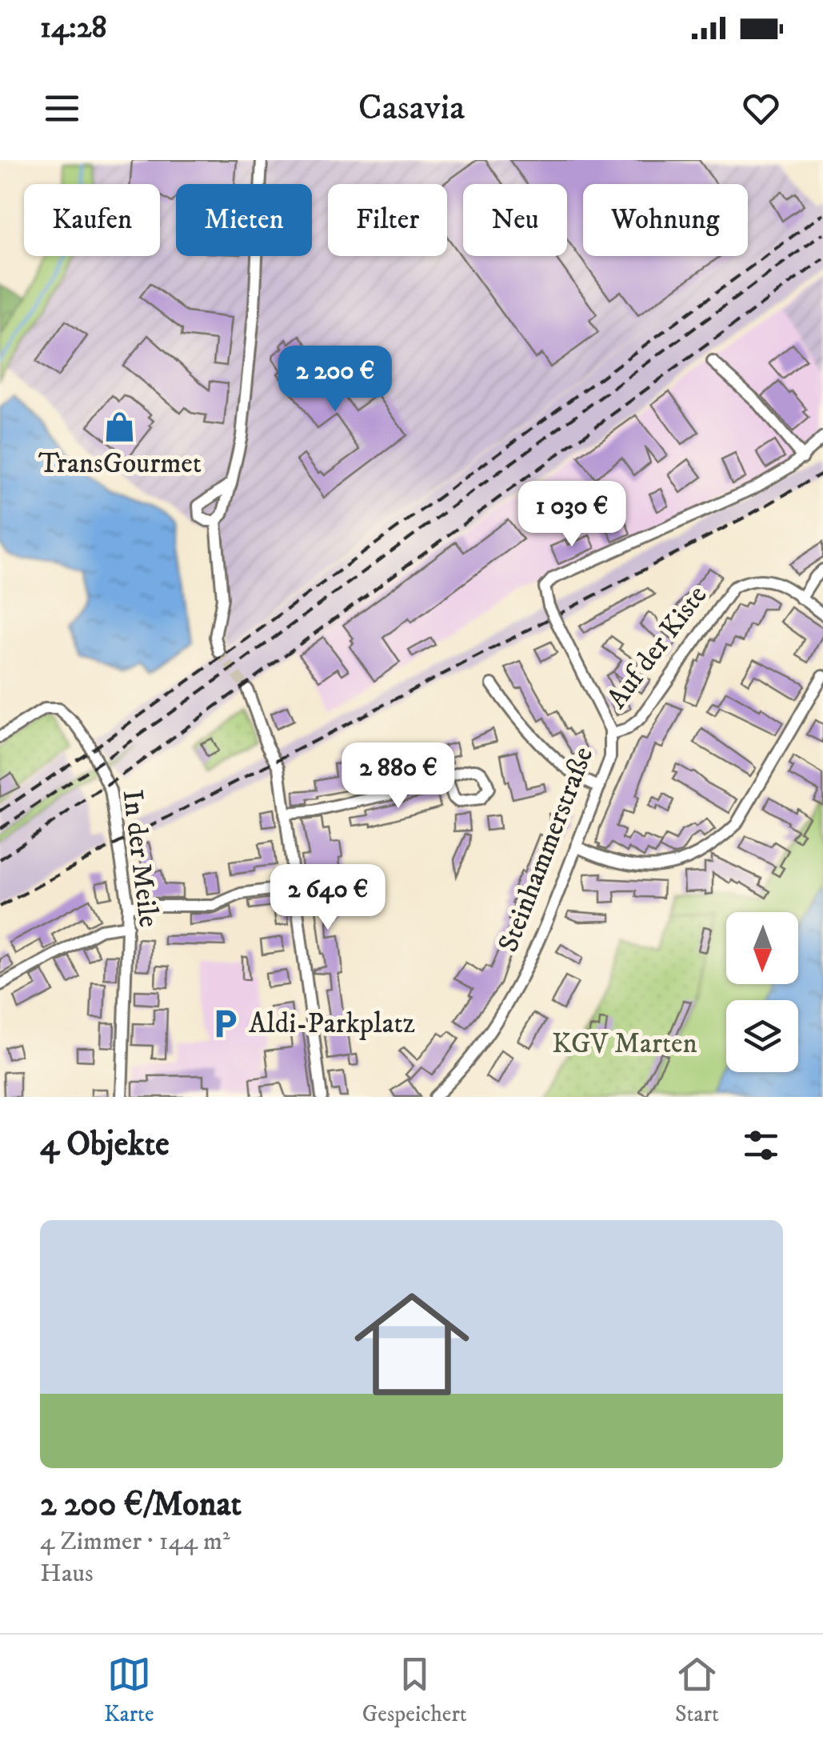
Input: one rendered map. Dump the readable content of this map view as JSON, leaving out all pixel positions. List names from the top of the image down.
{
  "streets": {
    "street": ["Auf der Kiste", "Steinhammerstraße", "In der Meile"]
  },
  "crossings": [
    ["Auf der Kiste", "Steinhammerstraße"]
  ],
  "parks": ["KGV Marten"],
  "places": {
    "shop": ["TransGourmet"],
    "parking": ["Aldi-Parkplatz"]
  },
  "north": "bottom",
  "page": {
    "status": "14:28",
    "header": "Casavia",
    "chip": [
      "Kaufen",
      "Mieten",
      "Filter",
      "Neu",
      "Wohnung"
    ],
    "price": [
      "2 200 €",
      "1 030 €",
      "2 880 €",
      "2 640 €"
    ],
    "heading": "4 Objekte",
    "list": [
      {
        "name": "2 200 €/Monat",
        "note": "4 Zimmer · 144 m² · Haus"
      }
    ],
    "tabs": ["Karte", "Gespeichert", "Start"]
  }
}
